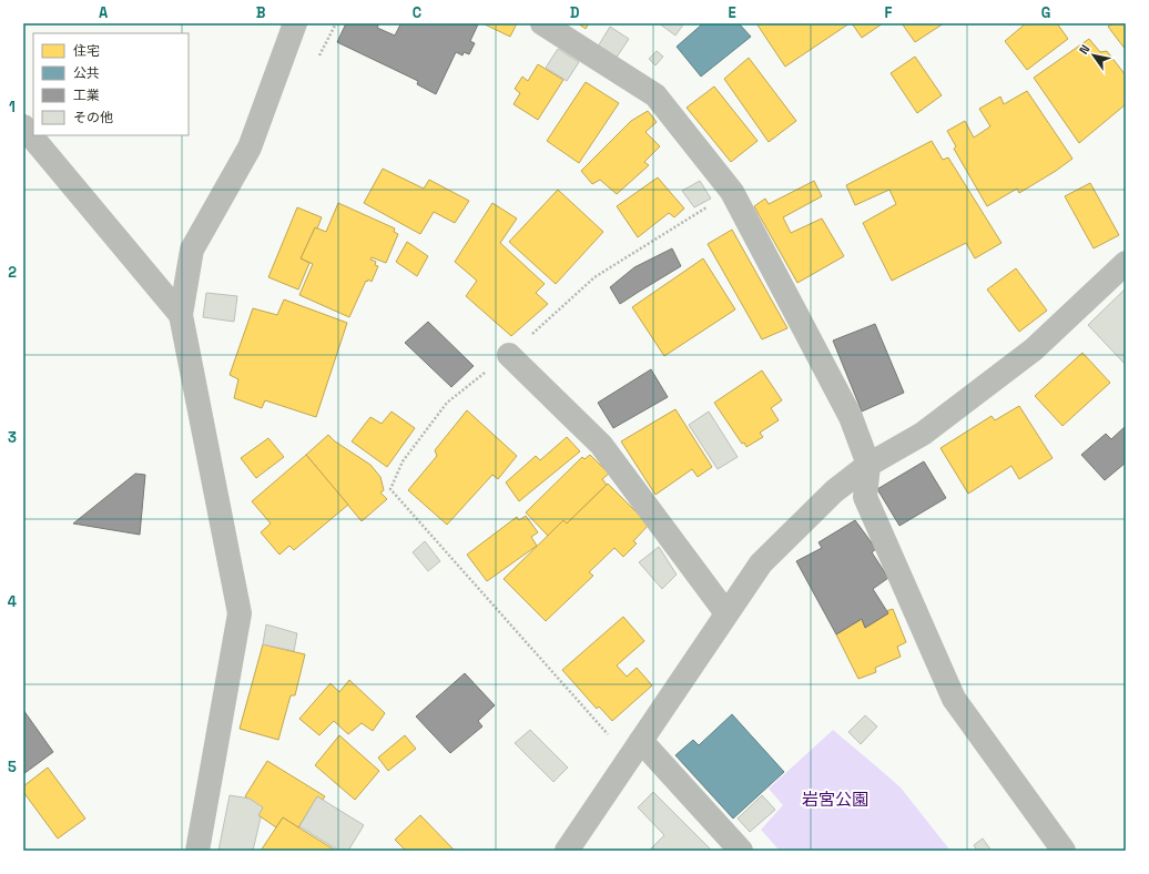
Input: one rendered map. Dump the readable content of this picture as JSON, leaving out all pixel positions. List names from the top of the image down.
{
  "parks": ["岩宮公園"],
  "legend": [
    "住宅",
    "公共",
    "工業",
    "その他"
  ],
  "north": "top left",
  "grid": {
    "columns": [
      "A",
      "B",
      "C",
      "D",
      "E",
      "F",
      "G"
    ],
    "rows": [
      "1",
      "2",
      "3",
      "4",
      "5"
    ]
  }
}
